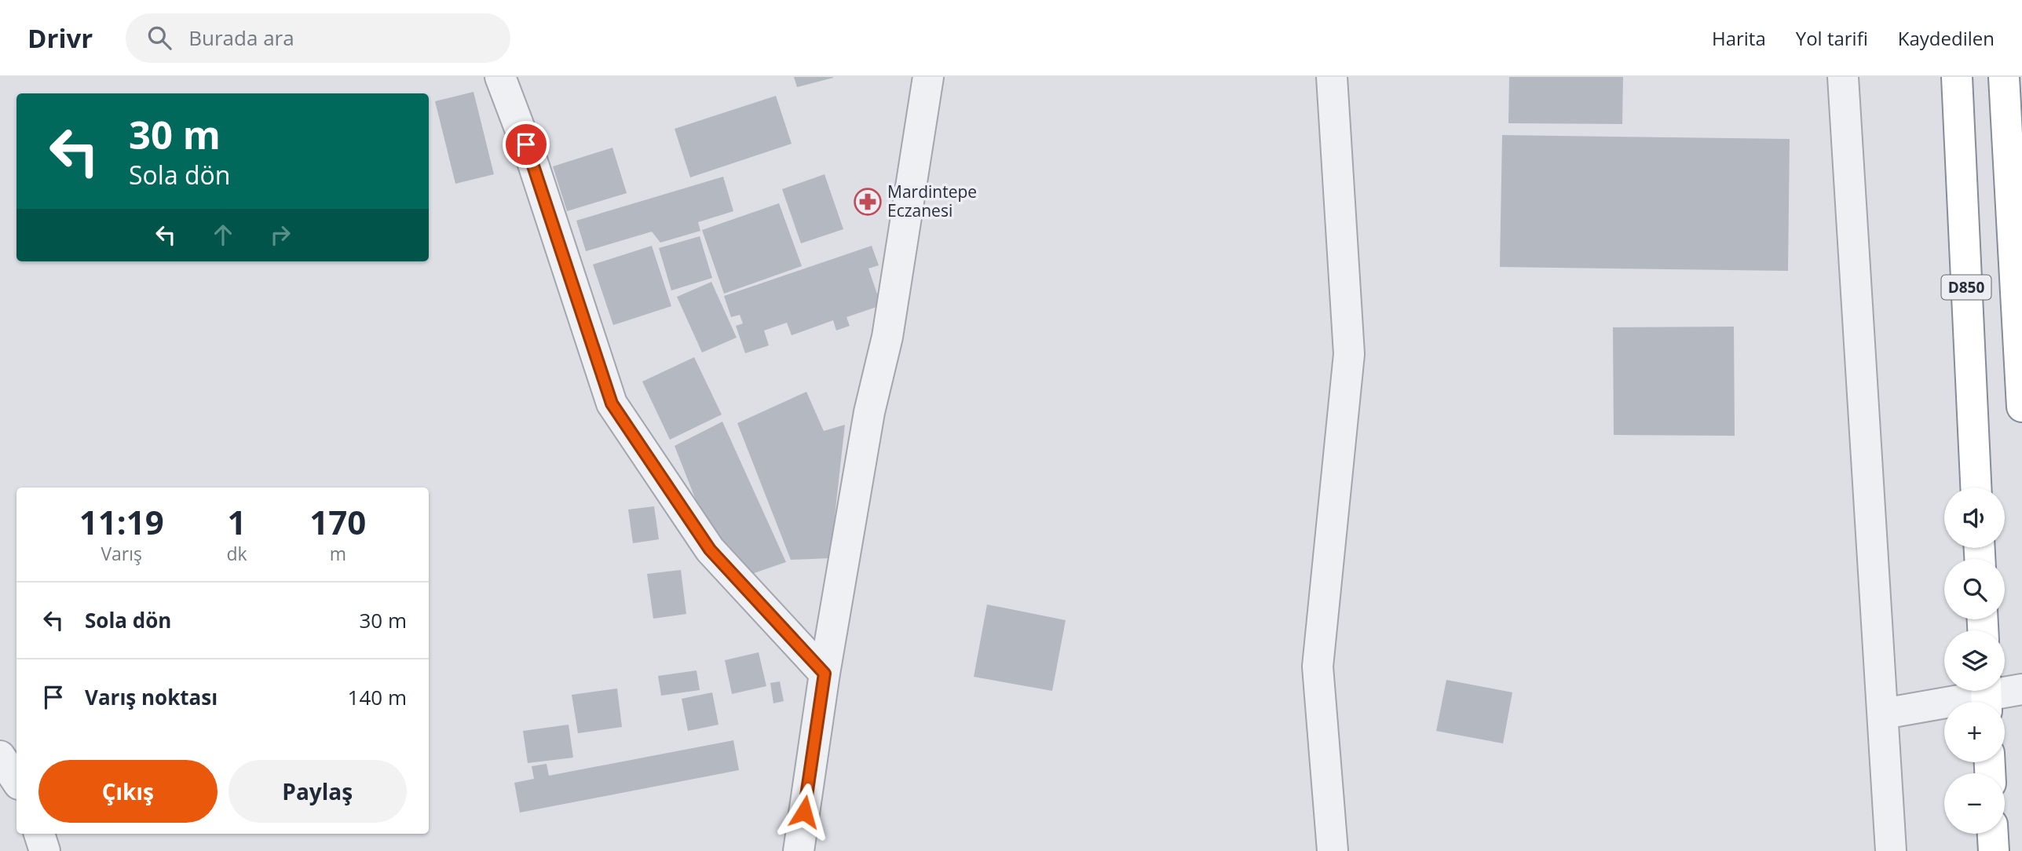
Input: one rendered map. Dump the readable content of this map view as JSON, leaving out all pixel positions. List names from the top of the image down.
{
  "streets": {
    "highway": ["D850"]
  },
  "places": {
    "pharmacy": ["Mardintepe Eczanesi"]
  },
  "page": {
    "header": "Drivr",
    "search": "Burada ara",
    "nav": ["Harita", "Yol tarifi", "Kaydedilen"],
    "turn": ["30 m", "Sola dön"],
    "map_buttons": ["+", "−"],
    "eta": [
      "11:19",
      "Varış",
      "1",
      "dk",
      "170",
      "m"
    ],
    "list": [
      {
        "name": "Sola dön",
        "value": "30 m"
      },
      {
        "name": "Varış noktası",
        "value": "140 m"
      }
    ],
    "buttons": ["Çıkış", "Paylaş"]
  }
}
